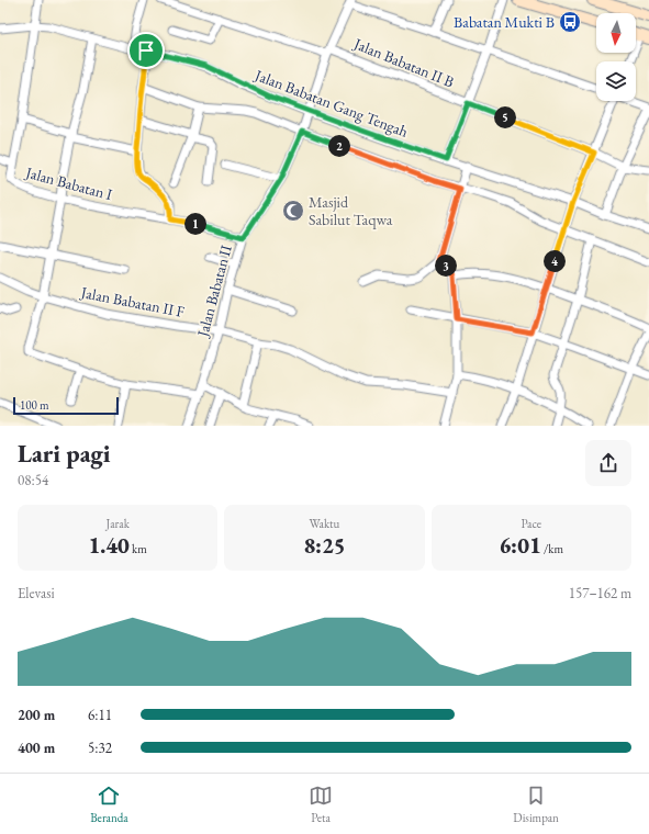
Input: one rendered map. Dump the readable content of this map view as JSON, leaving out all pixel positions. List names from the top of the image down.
{
  "streets": {
    "street": [
      "Jalan Babatan II B",
      "Jalan Babatan Gang Tengah",
      "Jalan Babatan I",
      "Jalan Babatan II",
      "Jalan Babatan II F"
    ]
  },
  "crossings": [
    ["Jalan Babatan II B", "Jalan Babatan II"],
    ["Jalan Babatan Gang Tengah", "Jalan Babatan I"],
    ["Jalan Babatan Gang Tengah", "Jalan Babatan II"],
    ["Jalan Babatan I", "Jalan Babatan II"],
    ["Jalan Babatan II", "Jalan Babatan II F"]
  ],
  "places": {
    "bus stop": ["Babatan Mukti B"],
    "mosque": ["Masjid Sabilut Taqwa"]
  },
  "scale_bar": "100 m",
  "north": "bottom",
  "page": {
    "pins": [
      "5",
      "2",
      "1",
      "4",
      "3"
    ],
    "scale": "100 m",
    "heading": ["Lari pagi", "08:54"],
    "stats": [
      ["Jarak", "1.40 km"],
      ["Waktu", "8:25"],
      ["Pace", "6:01 /km"]
    ],
    "chart": ["Elevasi", "157–162 m"],
    "list": [
      {
        "name": "200 m",
        "note": "6:11"
      },
      {
        "name": "400 m",
        "note": "5:32"
      }
    ],
    "tabs": ["Beranda", "Peta", "Disimpan"]
  }
}
